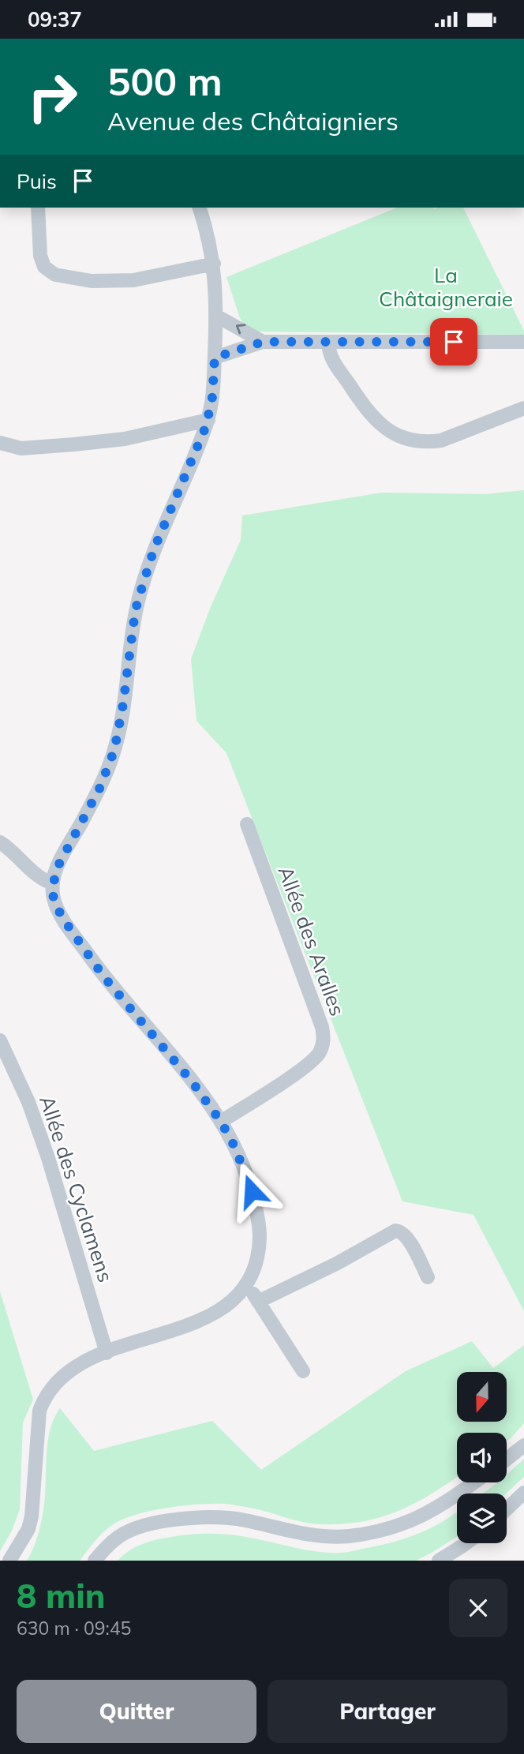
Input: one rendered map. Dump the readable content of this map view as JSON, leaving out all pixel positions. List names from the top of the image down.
{
  "streets": {
    "street": ["Allée des Aralles", "Allée des Cyclamens"]
  },
  "parks": ["La Châtaigneraie"],
  "north": "bottom",
  "page": {
    "status": "09:37",
    "turn": ["500 m", "Avenue des Châtaigniers"],
    "then": "Puis",
    "heading": ["8 min", "630 m · 09:45"],
    "buttons": ["Quitter", "Partager"]
  }
}
